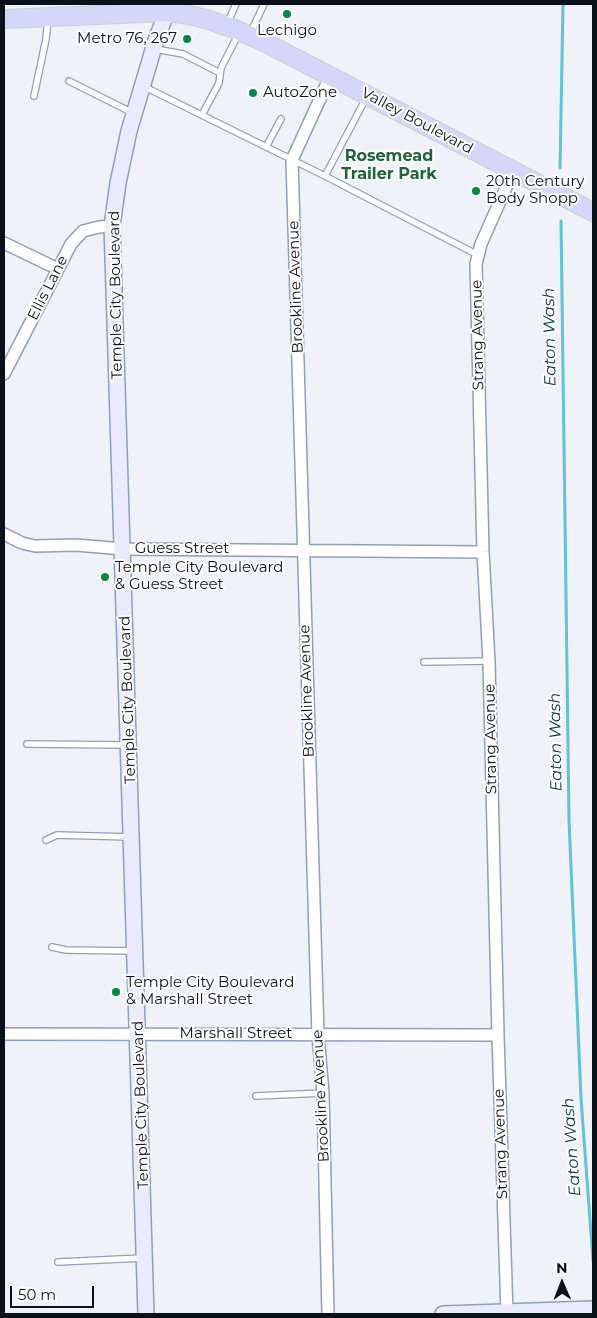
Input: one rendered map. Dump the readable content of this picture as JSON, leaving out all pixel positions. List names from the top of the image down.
{
  "streets": {
    "main road": ["Valley Boulevard", "Temple City Boulevard"],
    "street": [
      "Brookline Avenue",
      "Ellis Lane",
      "Strang Avenue",
      "Guess Street",
      "Marshall Street"
    ]
  },
  "crossings": [
    ["Valley Boulevard", "Brookline Avenue"],
    ["Valley Boulevard", "Temple City Boulevard"],
    ["Valley Boulevard", "Strang Avenue"],
    ["Brookline Avenue", "Guess Street"],
    ["Brookline Avenue", "Marshall Street"],
    ["Ellis Lane", "Temple City Boulevard"],
    ["Temple City Boulevard", "Guess Street"],
    ["Temple City Boulevard", "Marshall Street"],
    ["Strang Avenue", "Guess Street"],
    ["Strang Avenue", "Marshall Street"]
  ],
  "districts": ["Rosemead Trailer Park"],
  "water": ["Eaton Wash"],
  "places": [
    "Lechigo",
    "Metro 76, 267",
    "AutoZone",
    "20th Century Body Shopp",
    "Temple City Boulevard & Guess Street",
    "Temple City Boulevard & Marshall Street"
  ],
  "scale_bar": "50 m",
  "north": "top"
}
